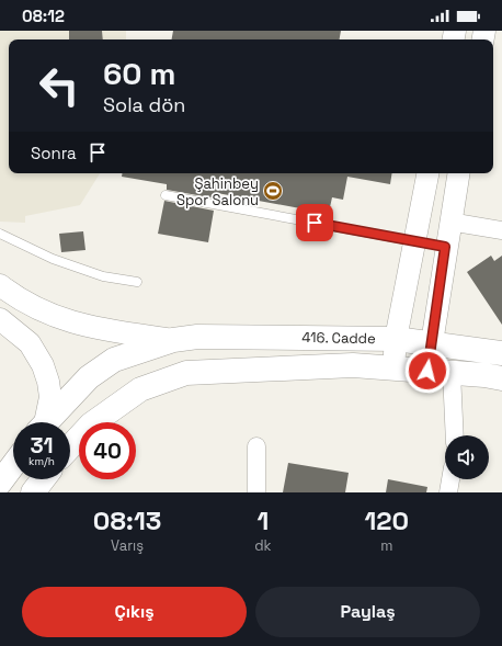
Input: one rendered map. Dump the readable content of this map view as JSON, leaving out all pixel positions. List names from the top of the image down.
{
  "streets": {
    "main road": ["416. Cadde"]
  },
  "places": {
    "sports": ["Şahinbey Spor Salonu"]
  },
  "page": {
    "status": "08:12",
    "turn": ["60 m", "Sola dön"],
    "then": "Sonra",
    "speed": "31 km/h",
    "limit": "40",
    "eta": [
      "08:13",
      "Varış",
      "1",
      "dk",
      "120",
      "m"
    ],
    "buttons": ["Çıkış", "Paylaş"]
  }
}
